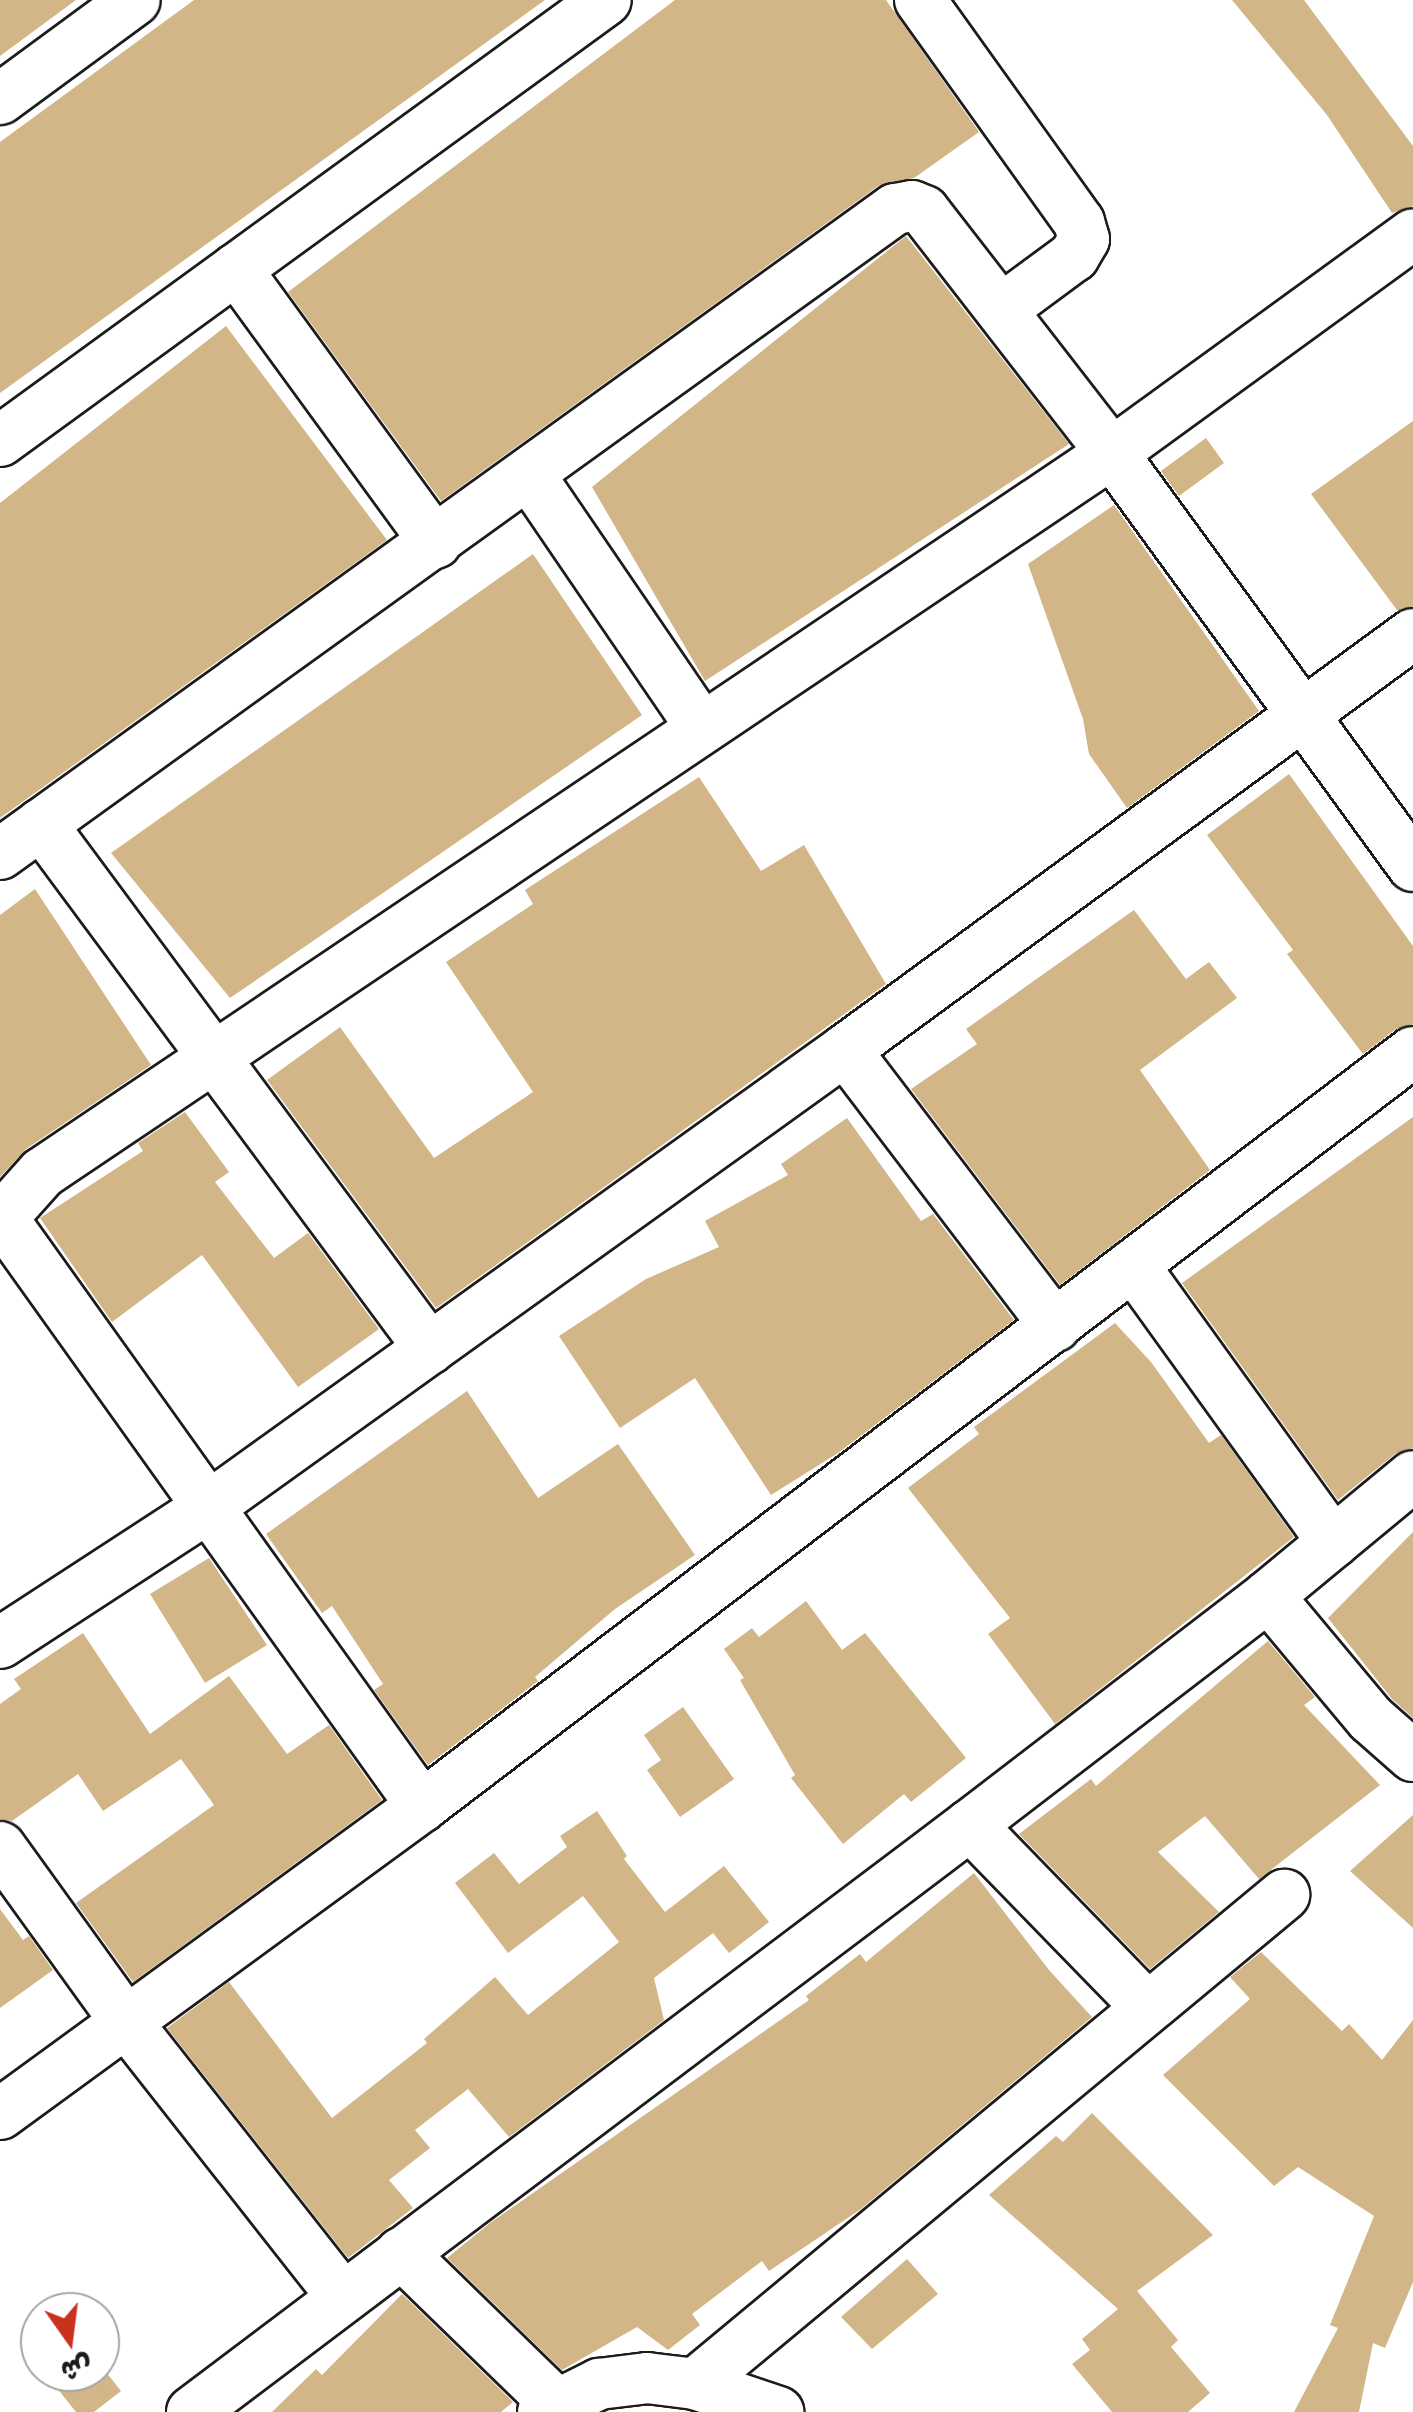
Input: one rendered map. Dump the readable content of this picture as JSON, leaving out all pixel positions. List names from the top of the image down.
{
  "north": "bottom"
}
